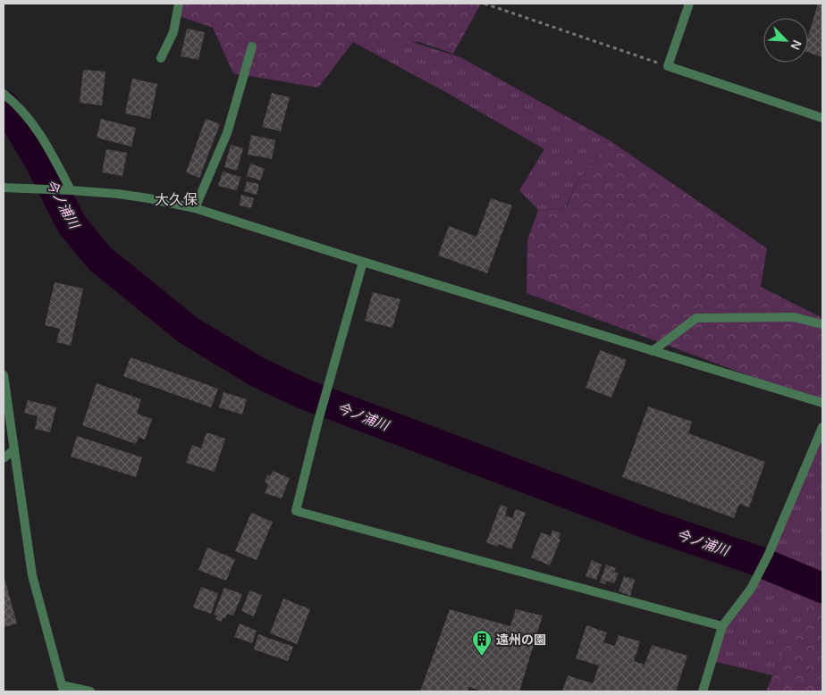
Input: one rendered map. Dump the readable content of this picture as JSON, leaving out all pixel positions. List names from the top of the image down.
{
  "districts": ["大久保"],
  "water": ["今ノ浦川"],
  "places": {
    "building": ["遠州の園"]
  },
  "north": "bottom right"
}
